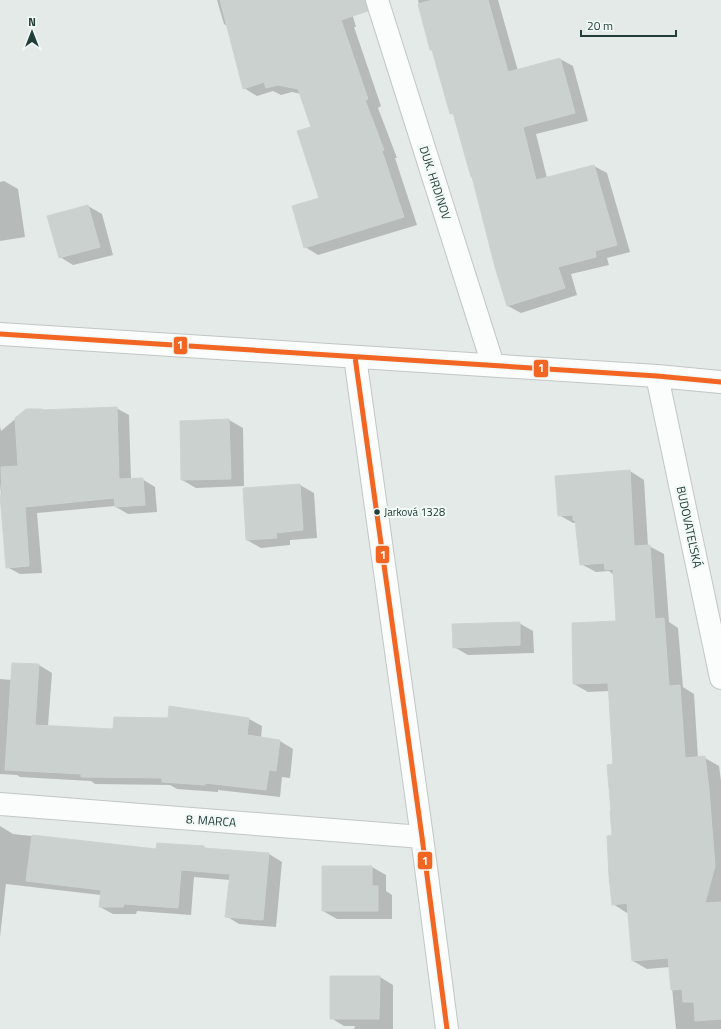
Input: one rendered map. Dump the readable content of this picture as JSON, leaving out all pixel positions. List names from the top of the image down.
{
  "streets": {
    "street": ["DUK. HRDINOV", "BUDOVATEĽSKÁ", "8. MARCA"]
  },
  "places": ["Jarková 1328"],
  "lines": ["transit line 1"],
  "scale_bar": "20 m",
  "north": "top"
}
